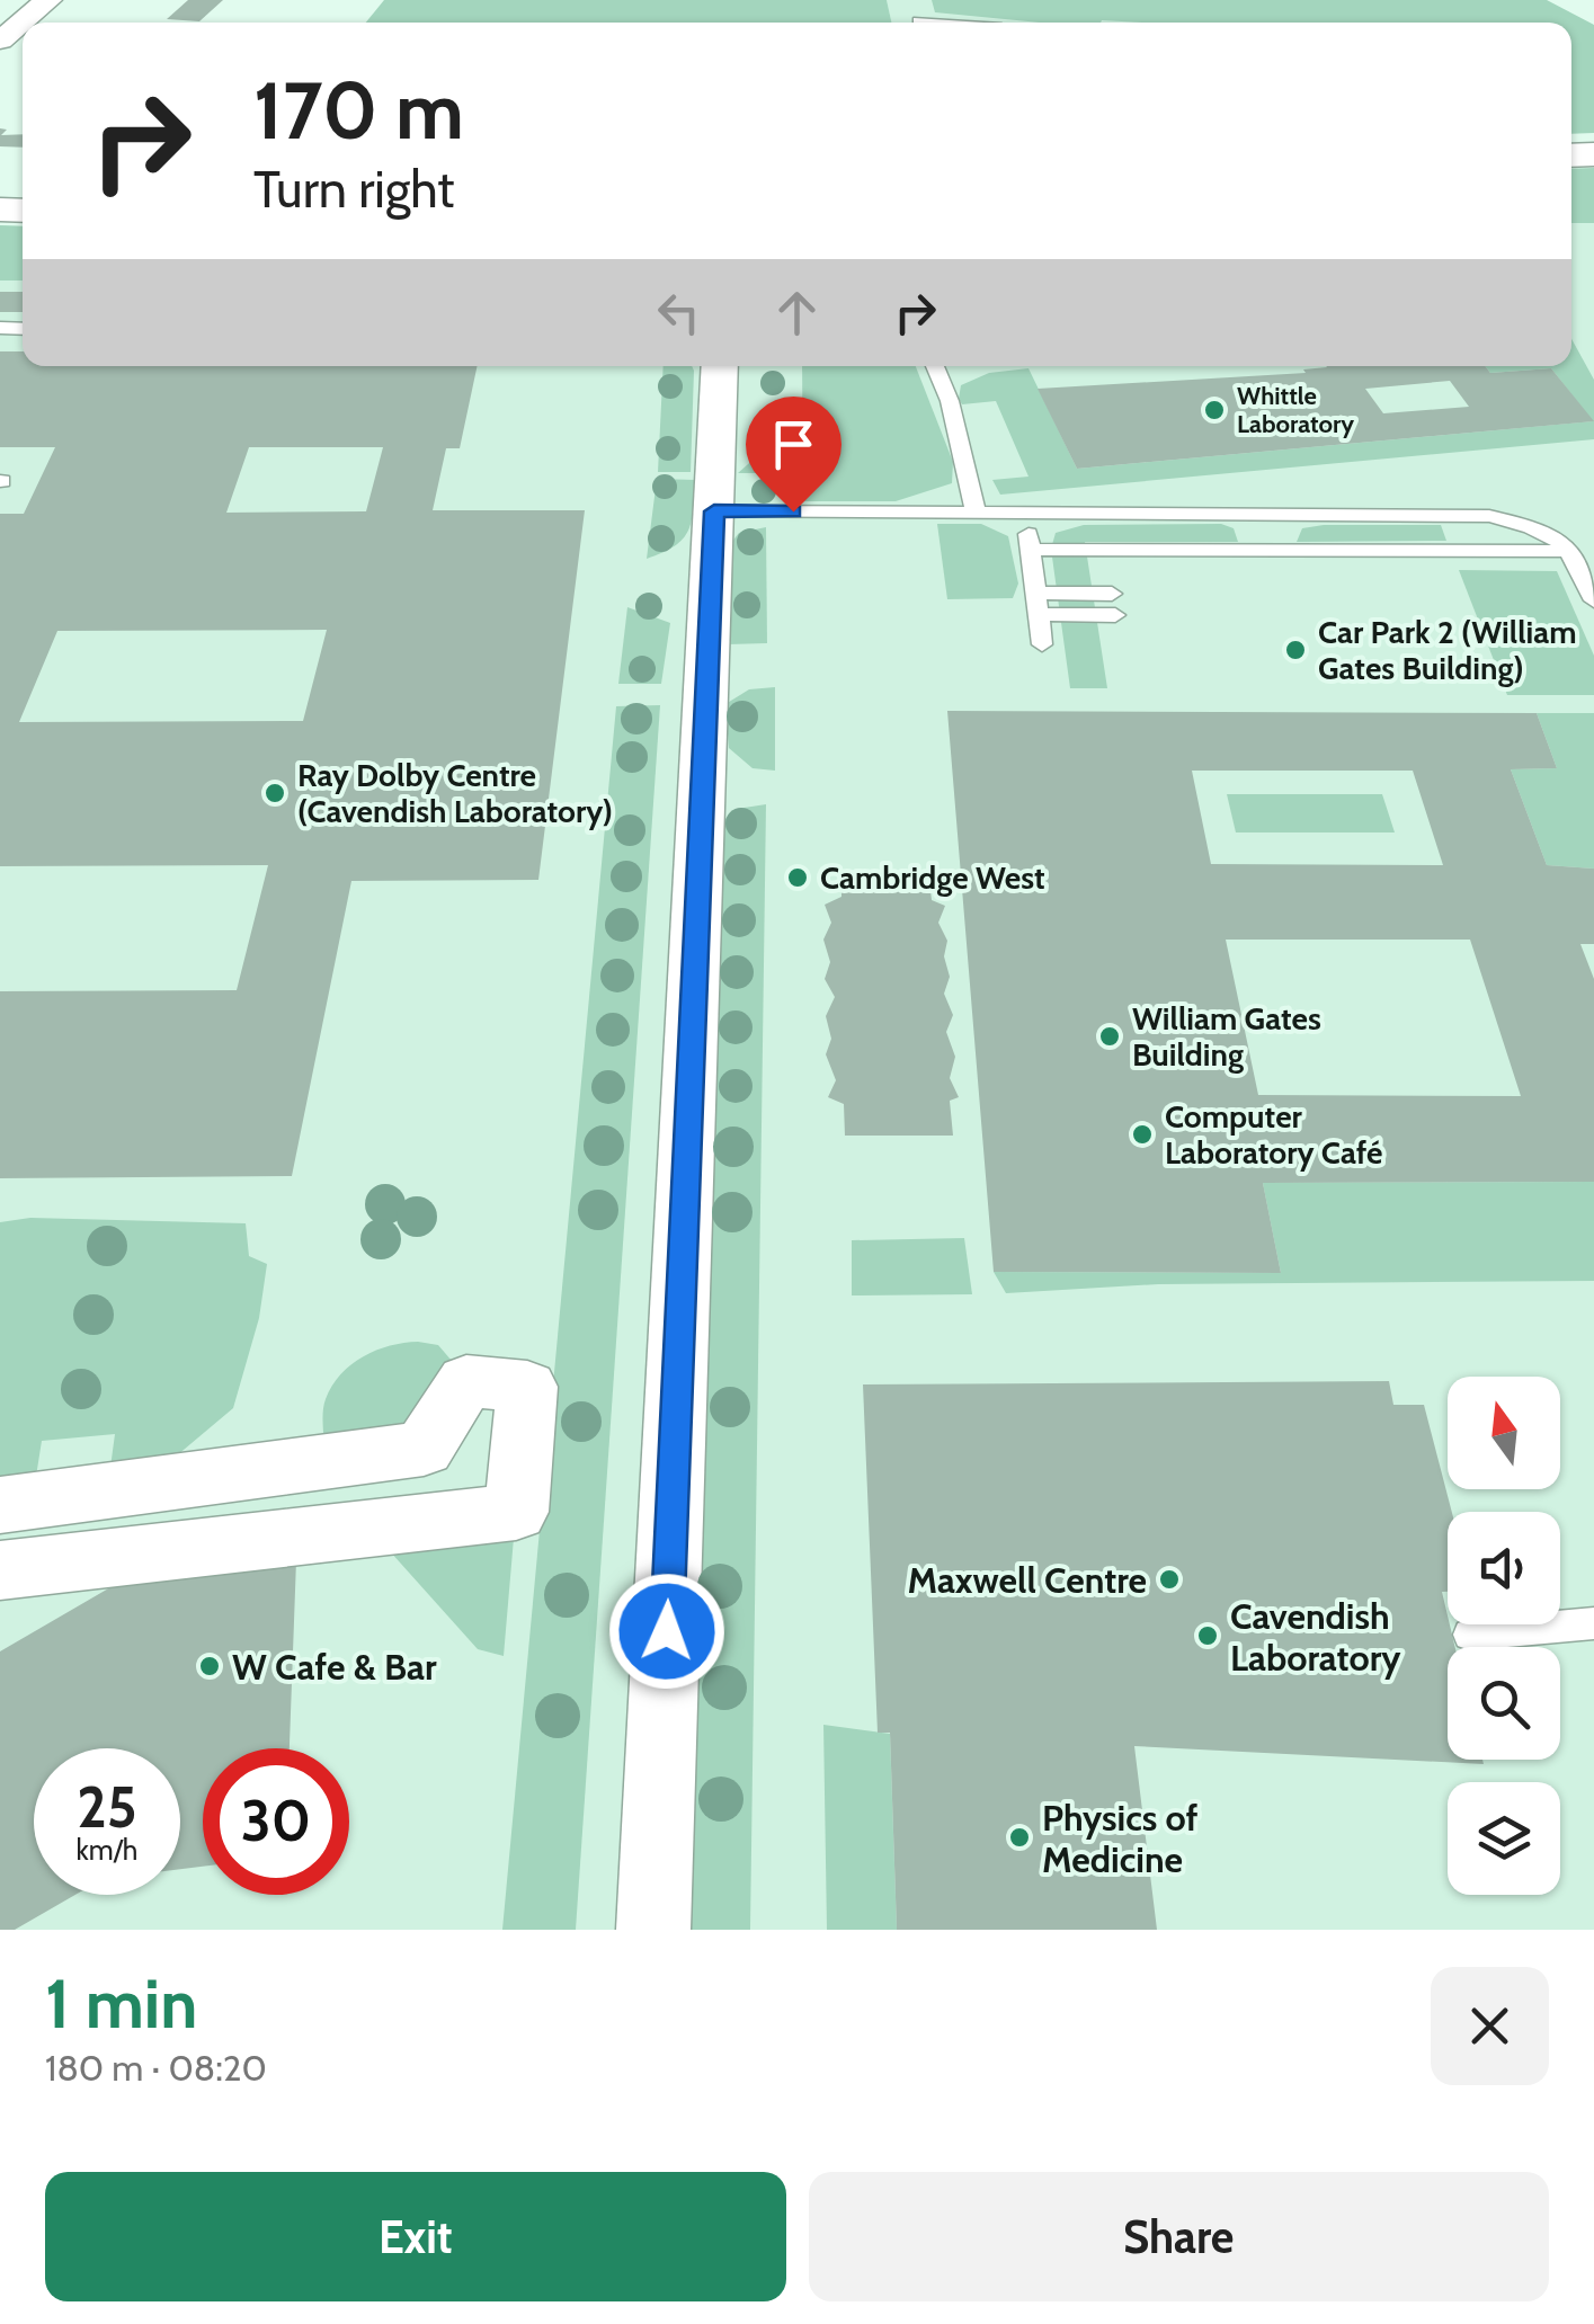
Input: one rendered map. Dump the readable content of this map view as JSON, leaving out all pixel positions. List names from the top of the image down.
{
  "places": [
    "Whittle Laboratory",
    "Car Park 2 (William Gates Building)",
    "Ray Dolby Centre (Cavendish Laboratory)",
    "Cambridge West",
    "William Gates Building",
    "Computer Laboratory Café",
    "Maxwell Centre",
    "Cavendish Laboratory",
    "W Cafe & Bar",
    "Physics of Medicine"
  ],
  "north": "top",
  "page": {
    "turn": ["170 m", "Turn right"],
    "speed": "25 km/h",
    "limit": "30",
    "heading": ["1 min", "180 m · 08:20"],
    "buttons": ["Exit", "Share"]
  }
}
